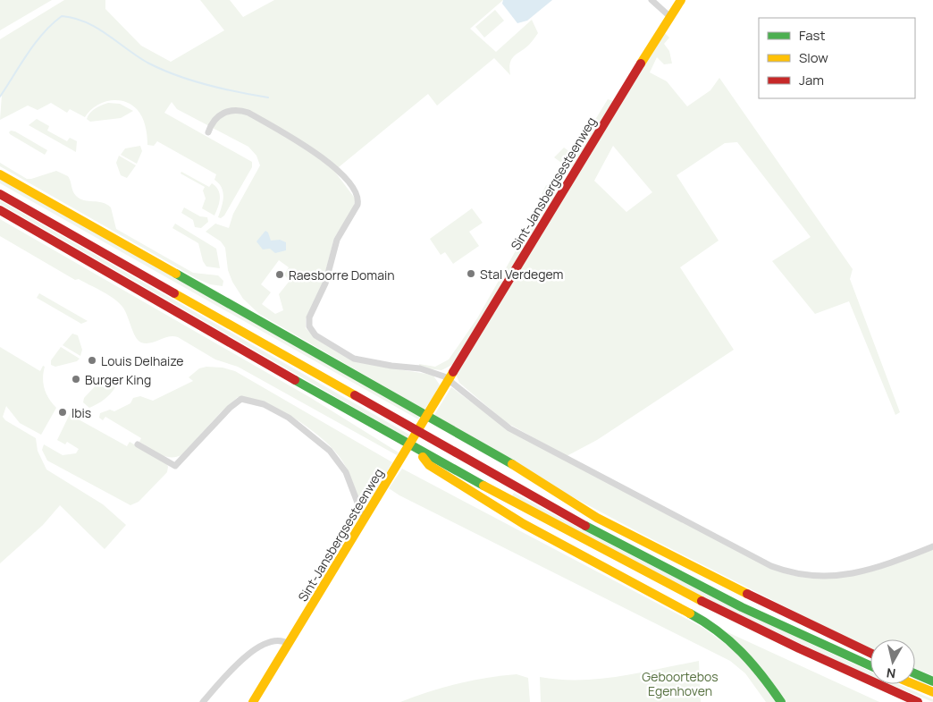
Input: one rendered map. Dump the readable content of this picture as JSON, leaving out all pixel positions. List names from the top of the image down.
{
  "streets": {
    "main road": ["Sint-Jansbergsesteenweg"]
  },
  "parks": ["Geboortebos Egenhoven"],
  "places": [
    "Stal Verdegem",
    "Raesborre Domain",
    "Louis Delhaize",
    "Burger King",
    "Ibis"
  ],
  "legend": ["Fast", "Slow", "Jam"],
  "north": "bottom"
}
